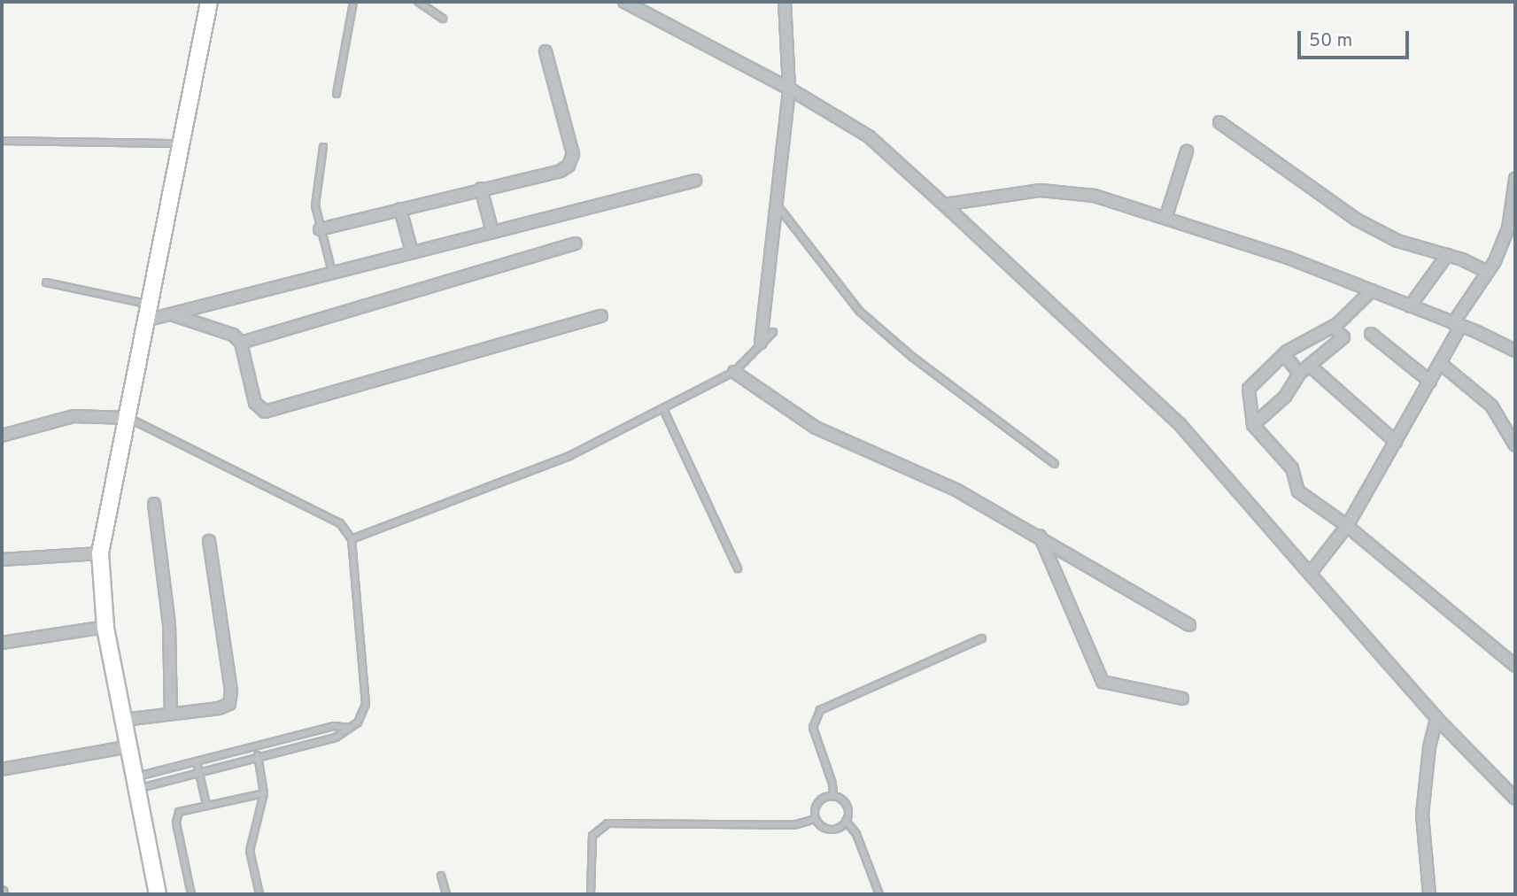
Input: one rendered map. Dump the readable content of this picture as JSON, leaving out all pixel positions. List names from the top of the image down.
{
  "scale_bar": "50 m"
}
